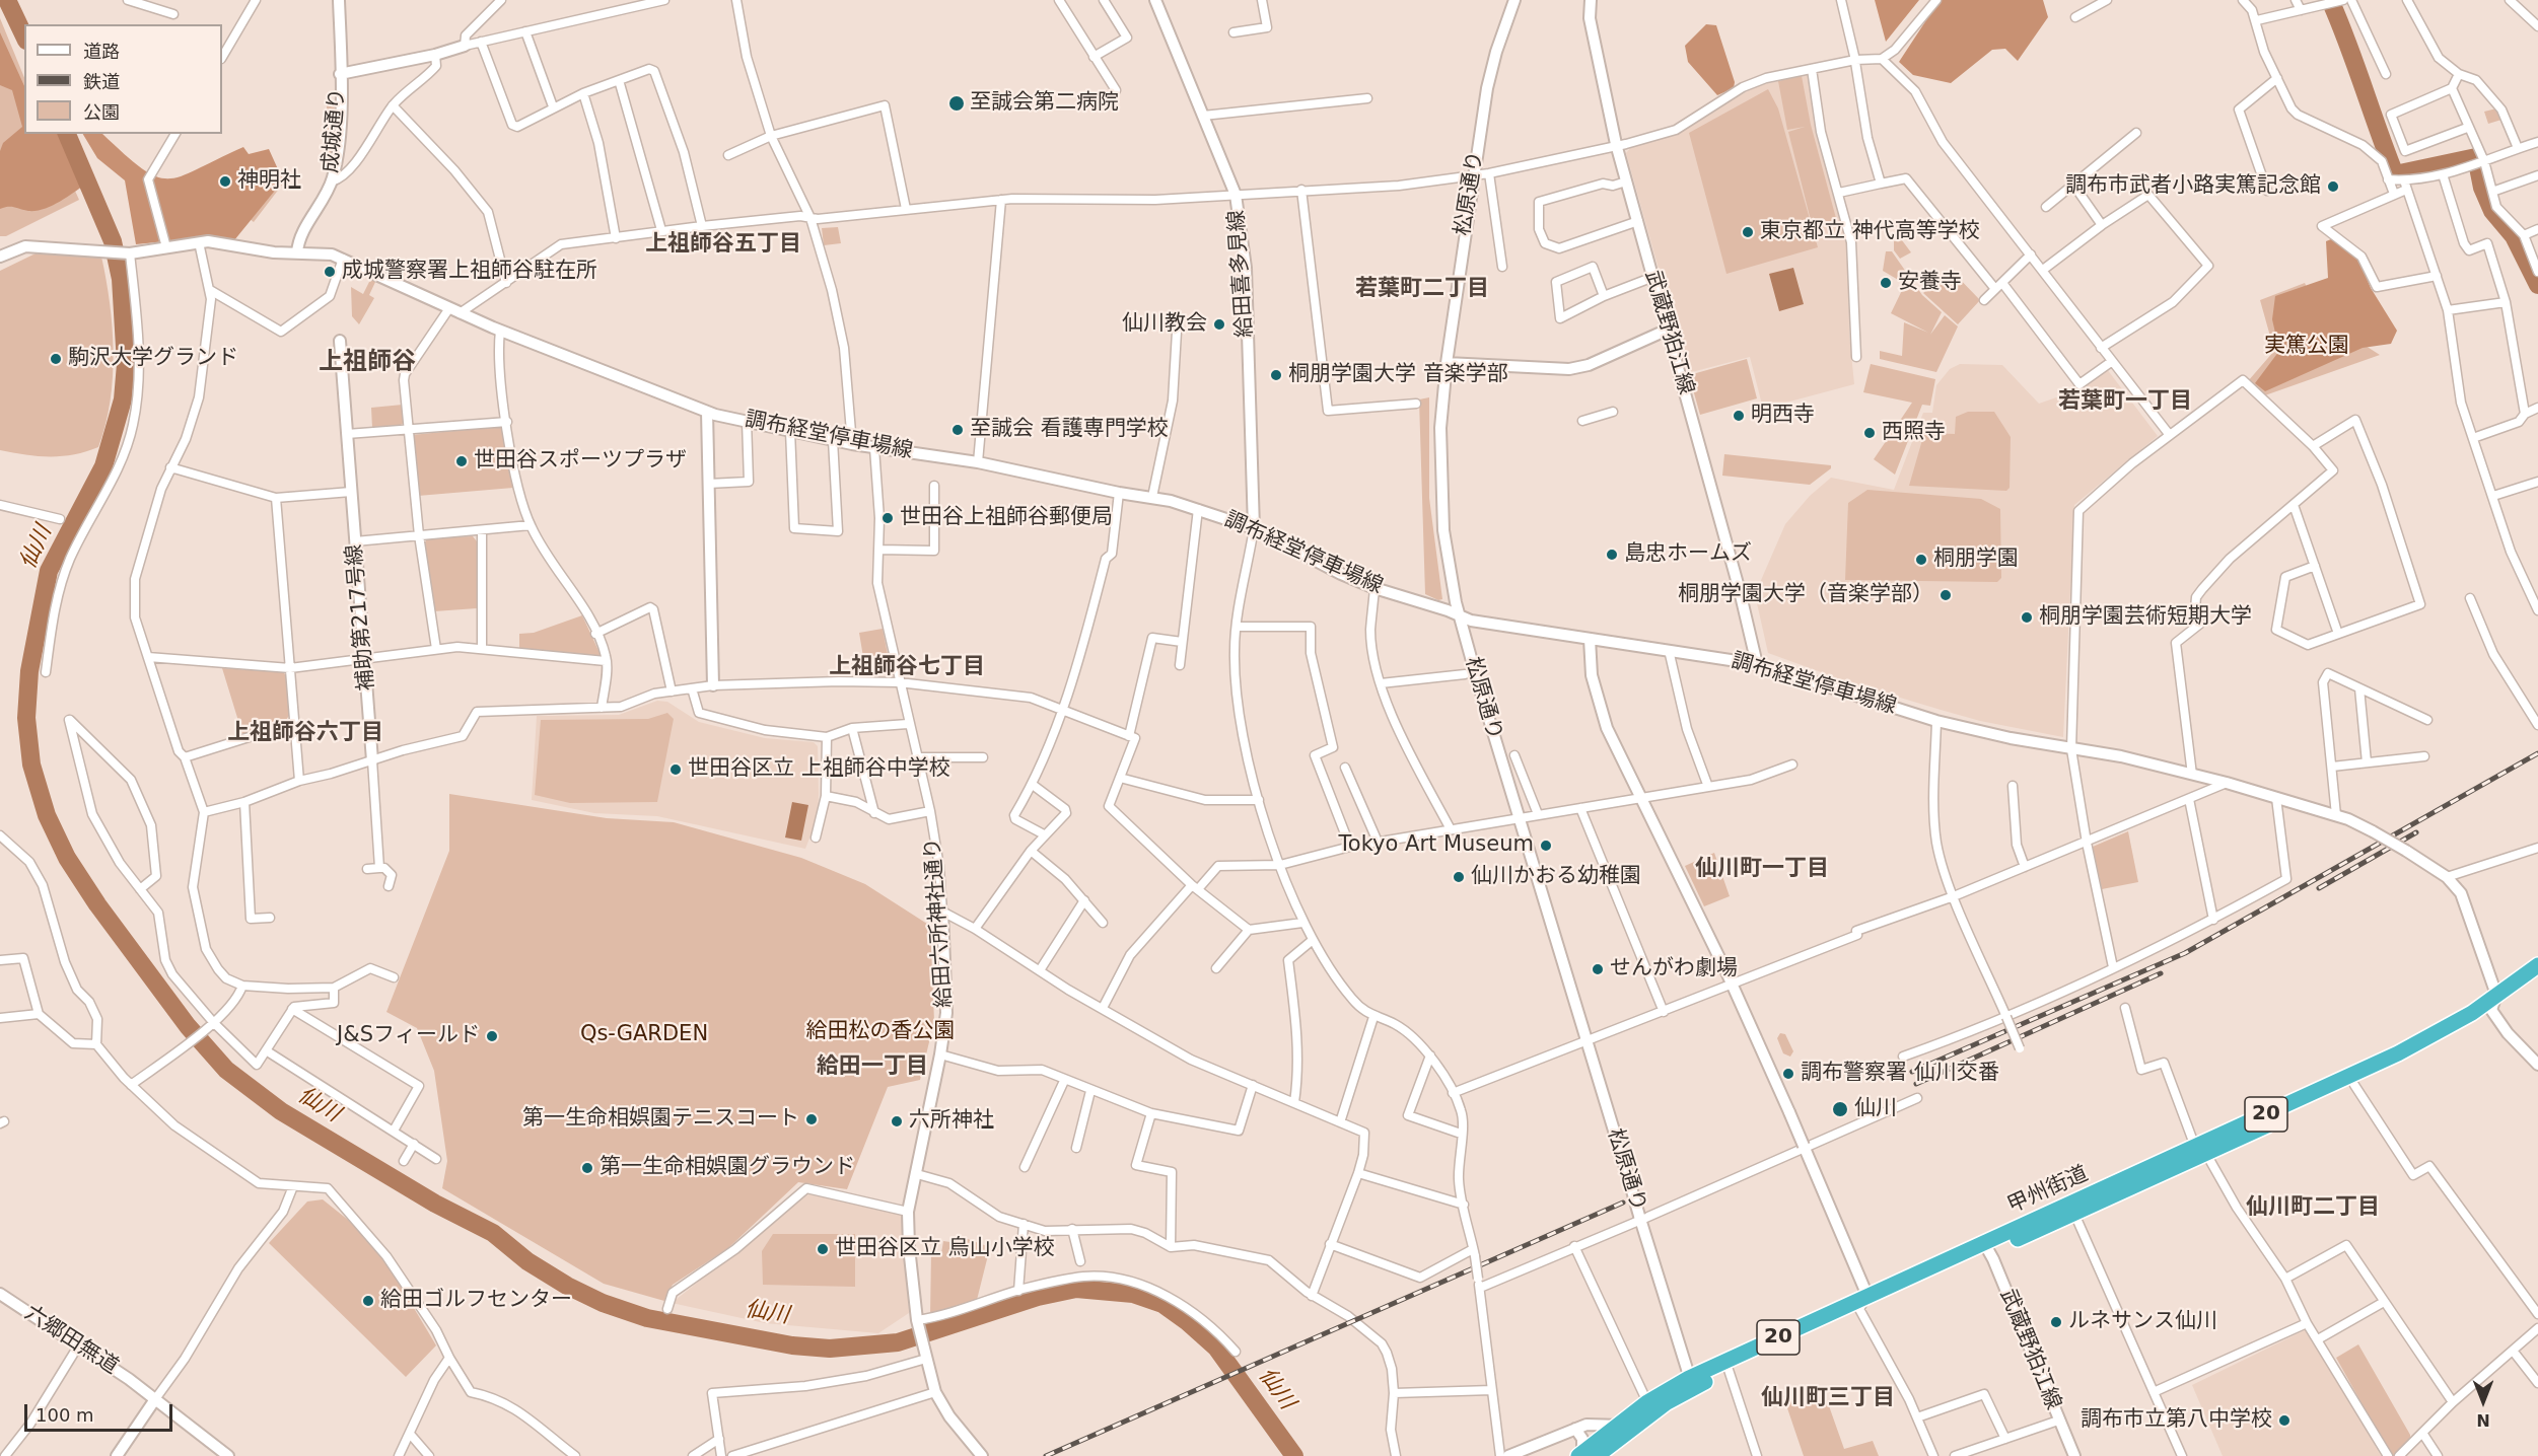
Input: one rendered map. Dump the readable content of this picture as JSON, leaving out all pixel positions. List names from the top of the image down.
{
  "streets": {
    "highway": ["20", "甲州街道"],
    "main road": [
      "成城通り",
      "松原通り",
      "給田喜多見線",
      "武蔵野狛江線",
      "調布経堂停車場線",
      "補助第217号線",
      "給田六所神社通り",
      "六郷田無道"
    ]
  },
  "crossings": [
    ["成城通り", "調布経堂停車場線"],
    ["松原通り", "調布経堂停車場線"],
    ["松原通り", "甲州街道"],
    ["給田喜多見線", "調布経堂停車場線"],
    ["武蔵野狛江線", "調布経堂停車場線"],
    ["武蔵野狛江線", "甲州街道"],
    ["調布経堂停車場線", "給田六所神社通り"],
    ["調布経堂停車場線", "甲州街道"]
  ],
  "districts": [
    "上祖師谷五丁目",
    "若葉町二丁目",
    "上祖師谷",
    "若葉町一丁目",
    "上祖師谷七丁目",
    "上祖師谷六丁目",
    "仙川町一丁目",
    "給田一丁目",
    "仙川町二丁目",
    "仙川町三丁目"
  ],
  "water": ["仙川"],
  "parks": ["実篤公園", "給田松の香公園", "Qs-GARDEN"],
  "places": [
    "至誠会第二病院",
    "神明社",
    "調布市武者小路実篤記念館",
    "東京都立 神代高等学校",
    "成城警察署上祖師谷駐在所",
    "安養寺",
    "仙川教会",
    "駒沢大学グランド",
    "桐朋学園大学 音楽学部",
    "明西寺",
    "至誠会 看護専門学校",
    "西照寺",
    "世田谷スポーツプラザ",
    "世田谷上祖師谷郵便局",
    "島忠ホームズ",
    "桐朋学園",
    "桐朋学園大学（音楽学部）",
    "桐朋学園芸術短期大学",
    "世田谷区立 上祖師谷中学校",
    "Tokyo Art Museum",
    "仙川かおる幼稚園",
    "せんがわ劇場",
    "J&Sフィールド",
    "調布警察署 仙川交番",
    "仙川",
    "第一生命相娯園テニスコート",
    "六所神社",
    "第一生命相娯園グラウンド",
    "世田谷区立 烏山小学校",
    "給田ゴルフセンター",
    "ルネサンス仙川",
    "調布市立第八中学校"
  ],
  "legend": ["道路", "鉄道", "公園"],
  "scale_bar": "100 m",
  "north": "bottom"
}
